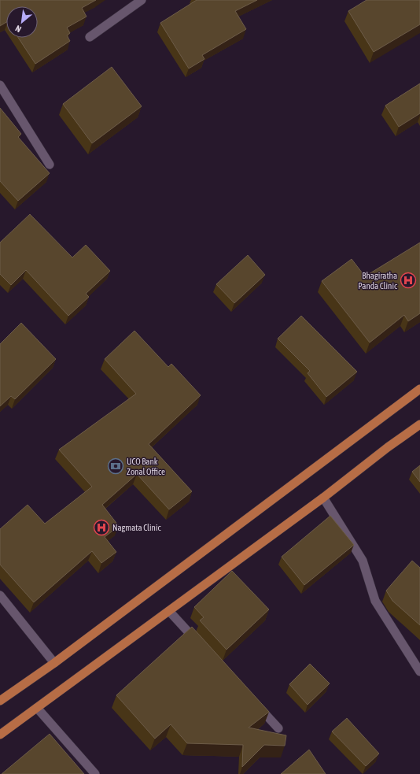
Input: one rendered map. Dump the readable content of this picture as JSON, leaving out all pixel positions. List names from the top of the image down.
{
  "places": {
    "hospital": ["Bhagiratha Panda Clinic", "Nagmata Clinic"],
    "bank": ["UCO Bank Zonal Office"]
  },
  "north": "bottom left"
}
